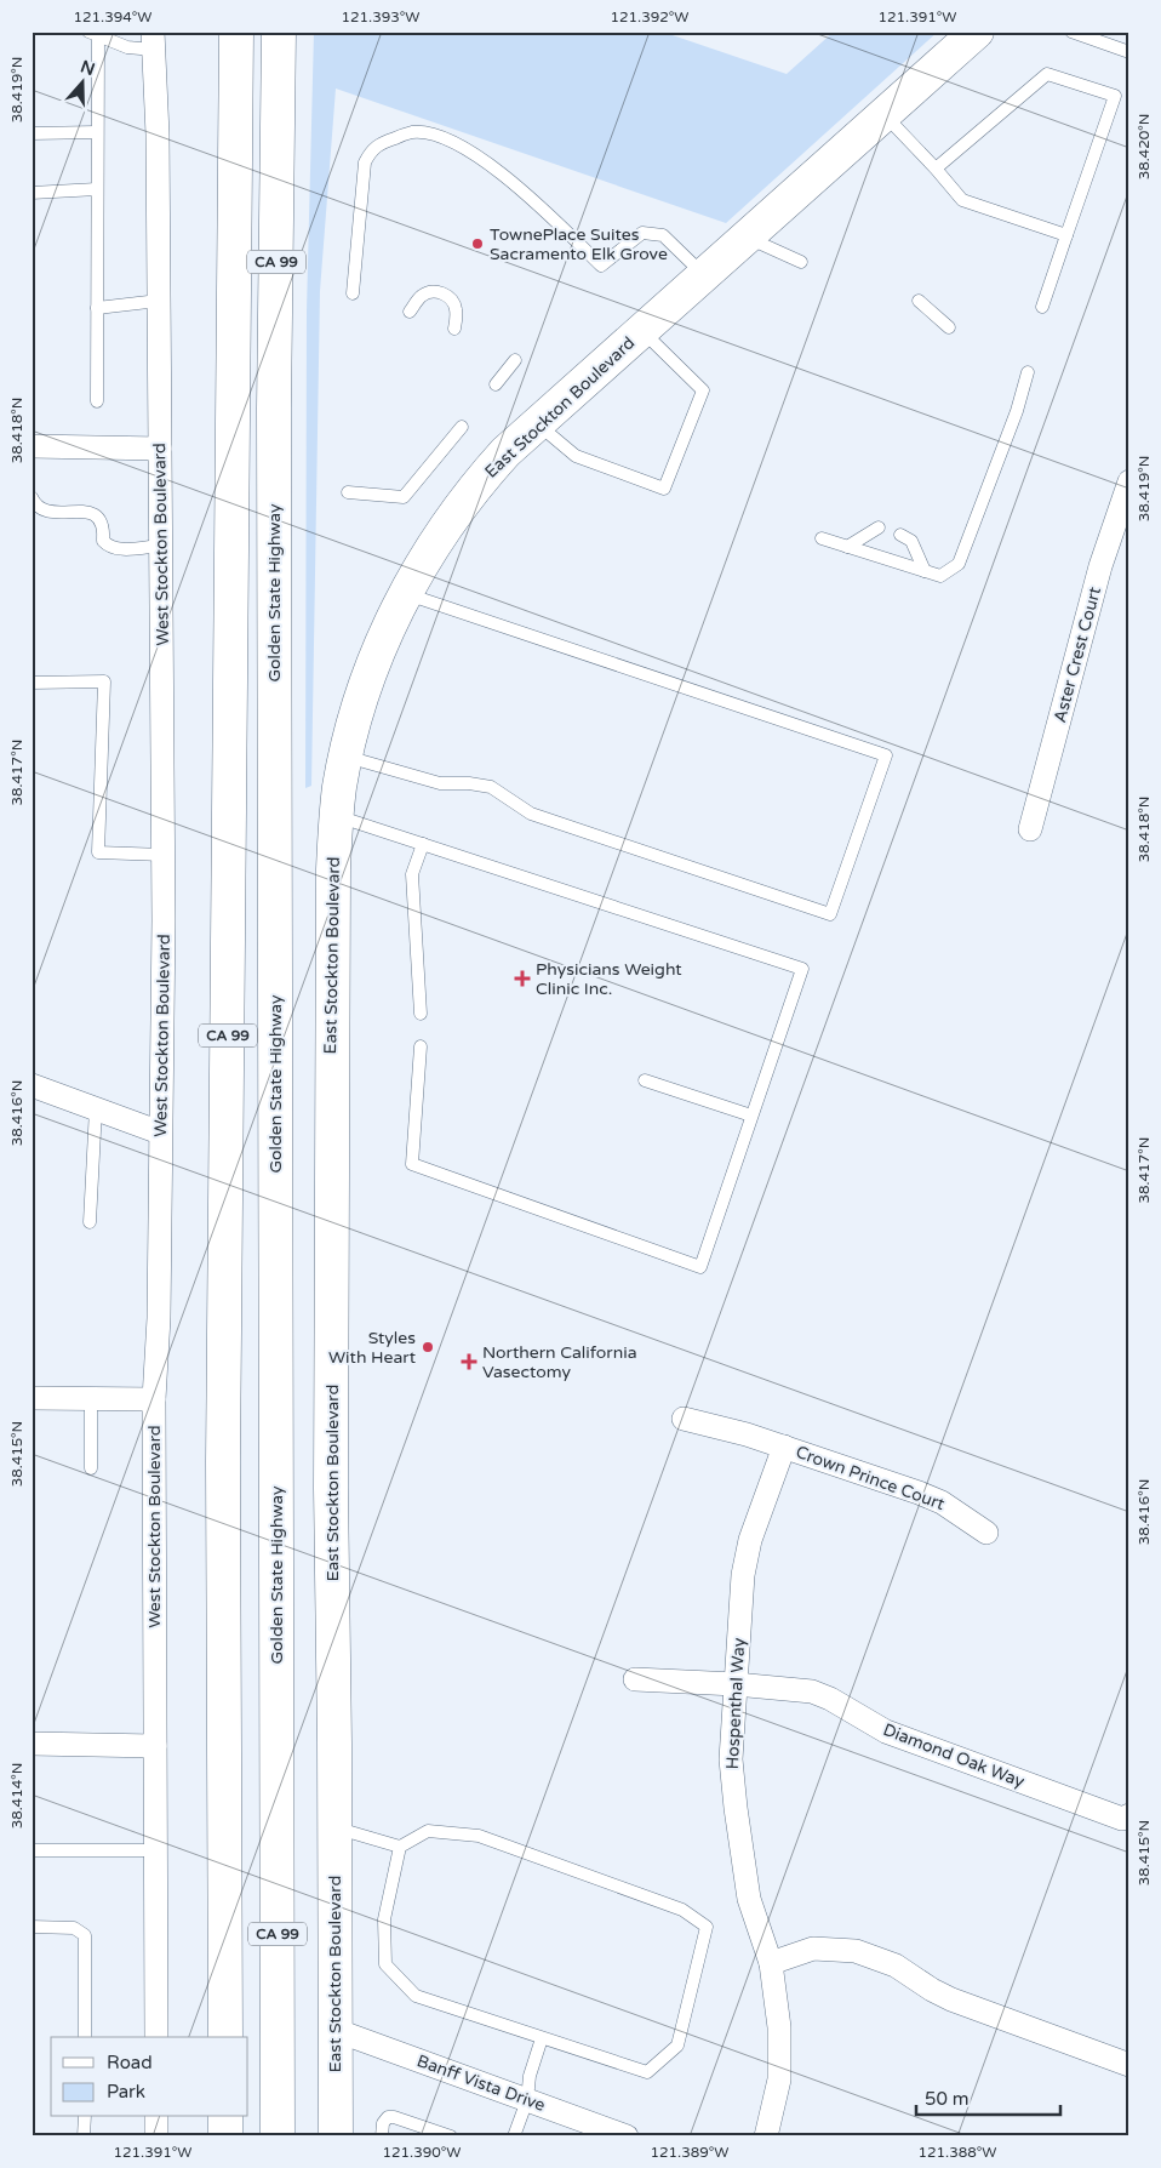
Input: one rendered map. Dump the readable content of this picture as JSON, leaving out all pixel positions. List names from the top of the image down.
{
  "streets": {
    "main road": ["CA 99", "East Stockton Boulevard", "Golden State Highway"],
    "street": [
      "West Stockton Boulevard",
      "Aster Crest Court",
      "Crown Prince Court",
      "Hospenthal Way",
      "Diamond Oak Way",
      "Banff Vista Drive"
    ]
  },
  "crossings": [
    ["East Stockton Boulevard", "Banff Vista Drive"],
    ["Crown Prince Court", "Hospenthal Way"],
    ["Hospenthal Way", "Diamond Oak Way"]
  ],
  "places": {
    "other": ["TownePlace Suites Sacramento Elk Grove", "Styles With Heart"],
    "health": ["Physicians Weight Clinic Inc.", "Northern California Vasectomy"]
  },
  "legend": ["Road", "Park"],
  "scale_bar": "50 m",
  "north": "top",
  "coordinates": [
    "121.394°W",
    "121.393°W",
    "121.392°W",
    "121.391°W",
    "38.419°N",
    "38.420°N",
    "38.418°N",
    "38.417°N",
    "38.416°N",
    "38.415°N",
    "38.414°N",
    "121.390°W",
    "121.389°W",
    "121.388°W"
  ]
}
